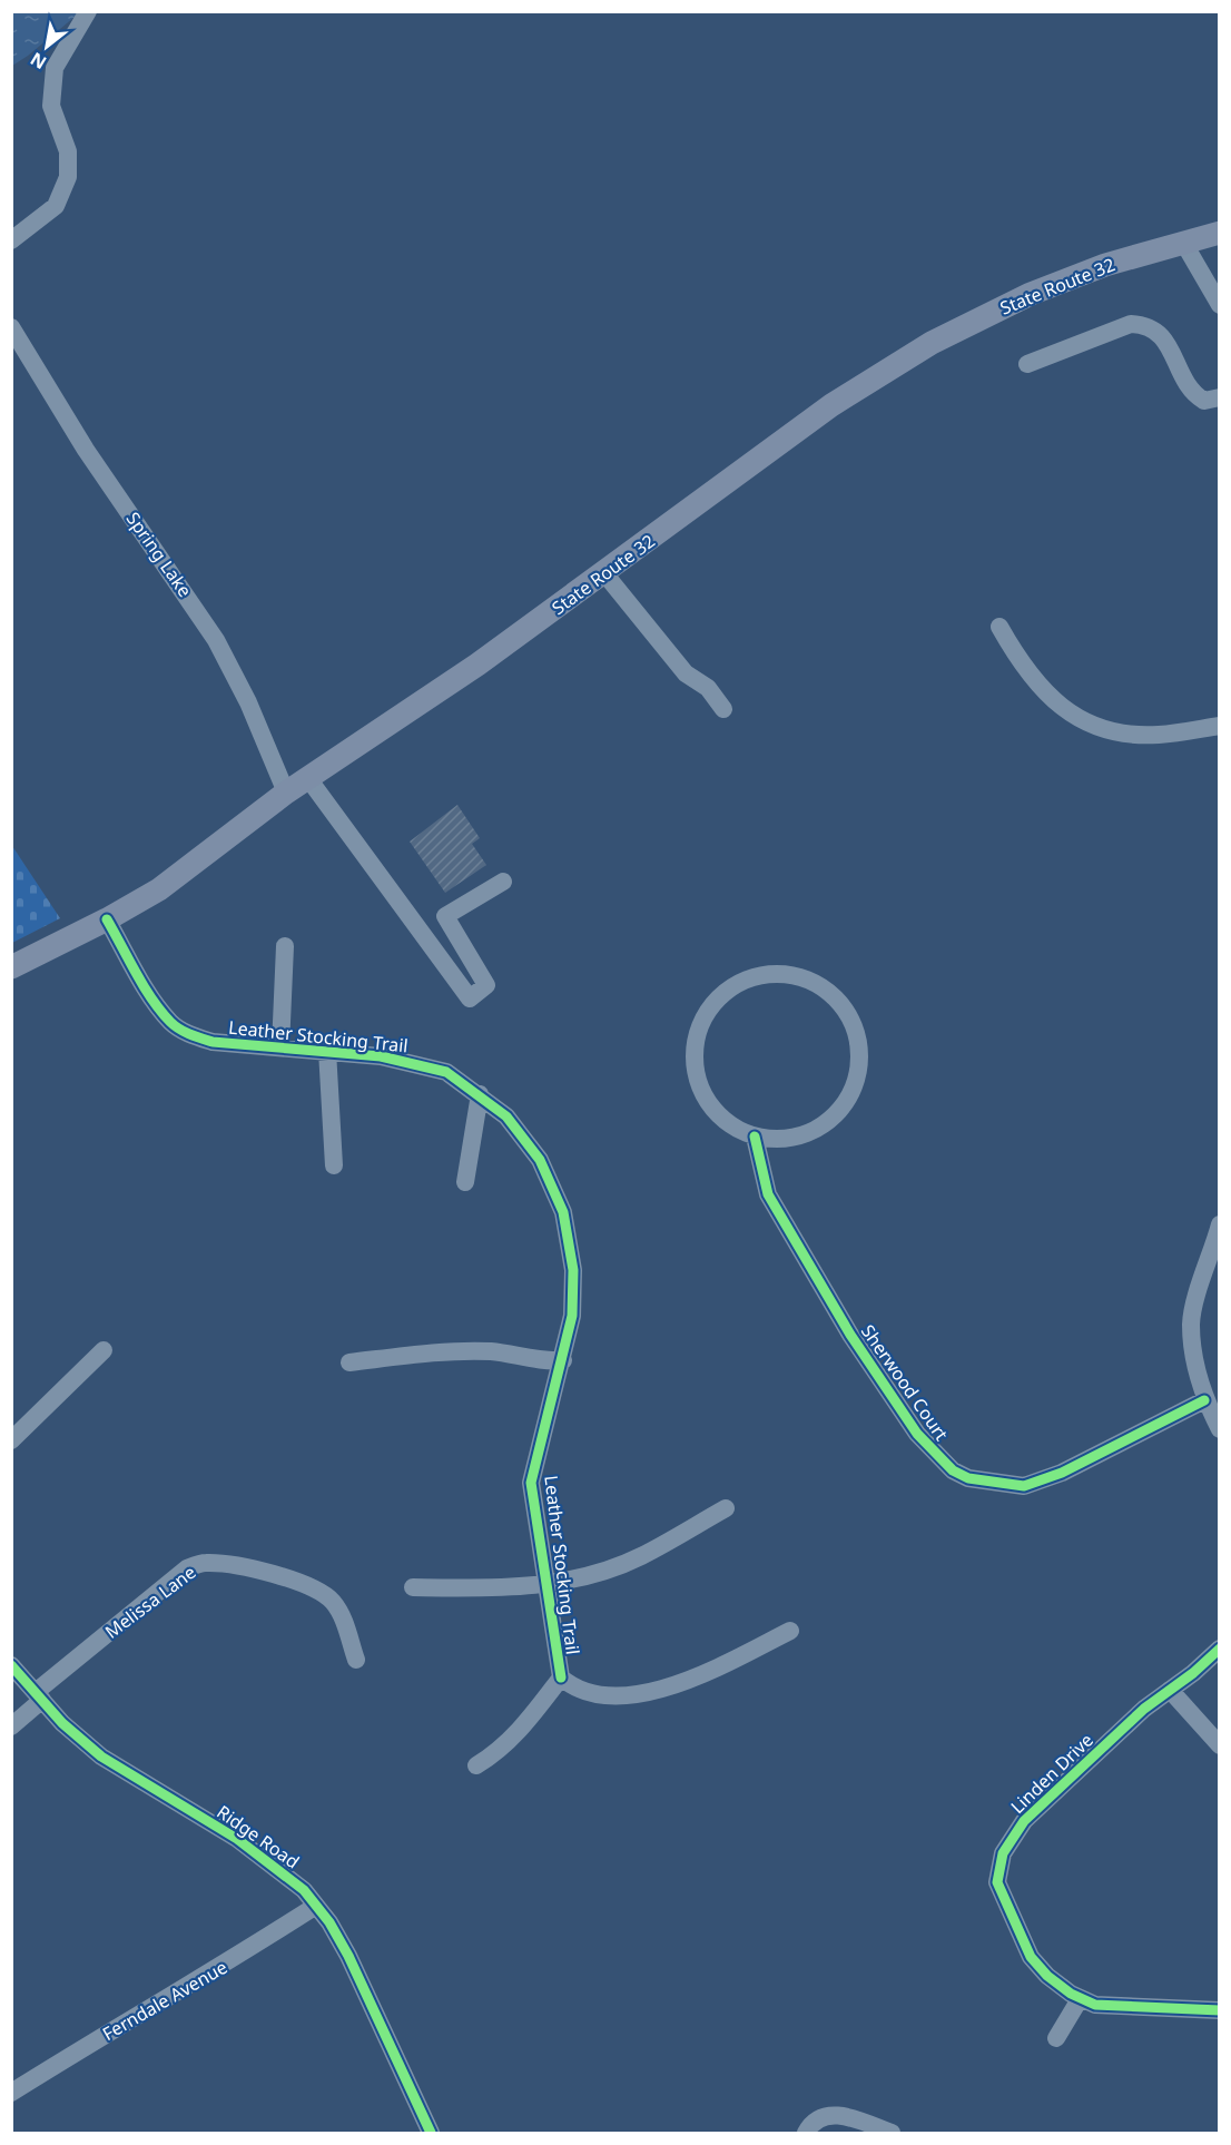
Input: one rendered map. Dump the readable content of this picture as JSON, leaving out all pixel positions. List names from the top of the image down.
{
  "streets": {
    "main road": ["State Route 32"],
    "street": [
      "Spring Lake",
      "Leather Stocking Trail",
      "Sherwood Court",
      "Melissa Lane",
      "Linden Drive",
      "Ridge Road",
      "Ferndale Avenue"
    ]
  },
  "crossings": [
    ["State Route 32", "Spring Lake"],
    ["State Route 32", "Leather Stocking Trail"],
    ["Melissa Lane", "Ridge Road"],
    ["Ridge Road", "Ferndale Avenue"]
  ],
  "north": "bottom left"
}
